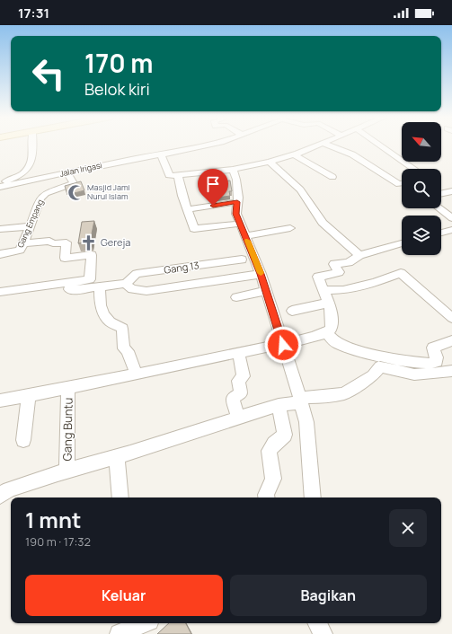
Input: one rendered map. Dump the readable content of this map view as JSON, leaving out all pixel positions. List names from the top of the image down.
{
  "streets": {
    "street": [
      "Jalan Irigasi",
      "Gang Empang",
      "Gang 13",
      "Gang Buntu"
    ]
  },
  "crossings": [
    ["Jalan Irigasi", "Gang Empang"]
  ],
  "places": {
    "mosque": ["Masjid Jami Nurul Islam"],
    "church": ["Gereja"]
  },
  "north": "top left",
  "page": {
    "status": "17:31",
    "turn": ["170 m", "Belok kiri"],
    "heading": ["1 mnt", "190 m · 17:32"],
    "buttons": ["Keluar", "Bagikan"]
  }
}
